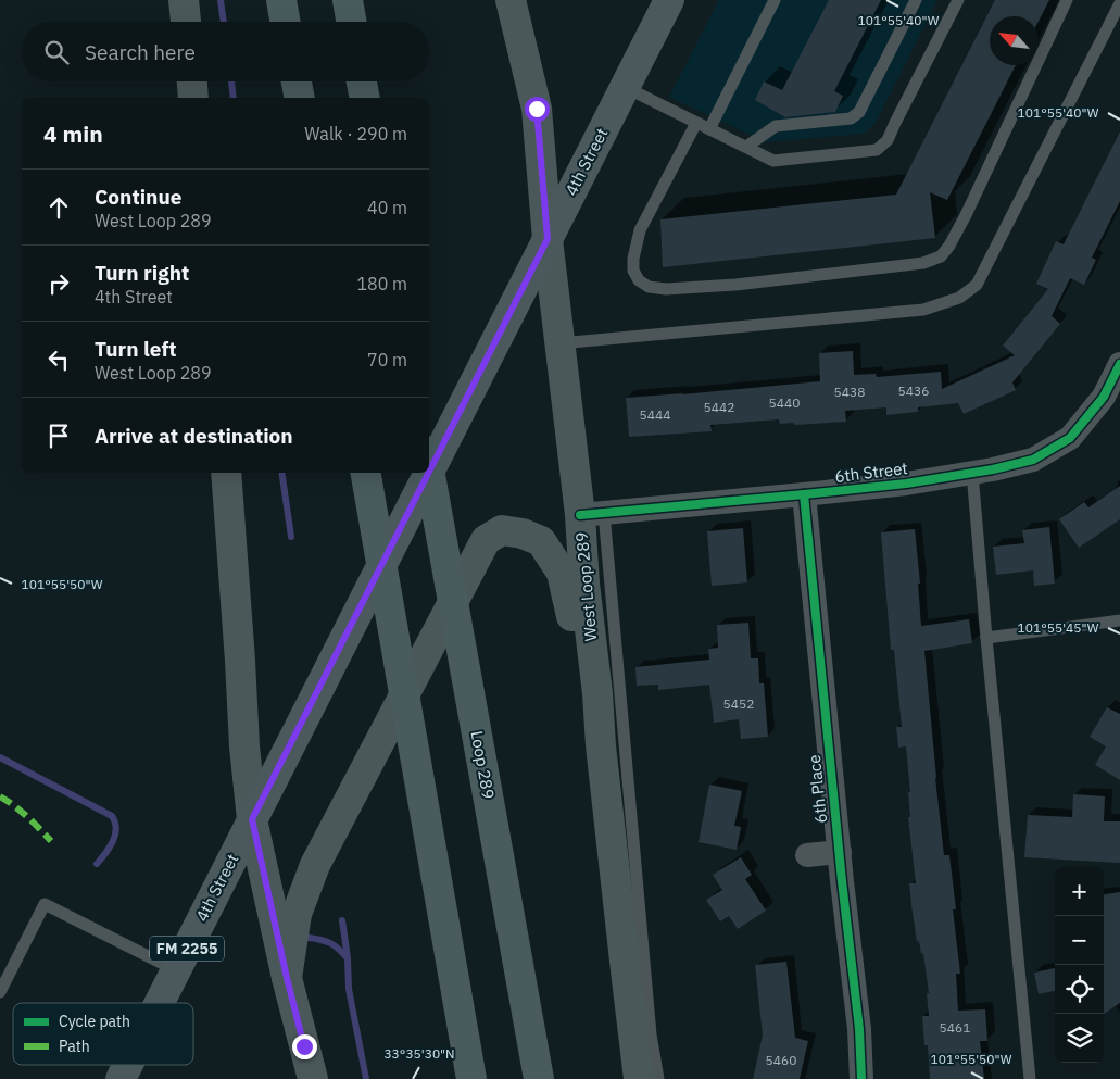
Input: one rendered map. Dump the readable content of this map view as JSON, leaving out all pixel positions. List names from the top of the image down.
{
  "streets": {
    "highway": ["Loop 289"],
    "main road": ["4th Street", "West Loop 289", "FM 2255"],
    "street": ["6th Street", "6th Place"]
  },
  "crossings": [
    ["4th Street", "West Loop 289"],
    ["6th Street", "West Loop 289"],
    ["6th Street", "6th Place"]
  ],
  "house_numbers": [
    "5436",
    "5438",
    "5440",
    "5442",
    "5444",
    "5452",
    "5461",
    "5460"
  ],
  "legend": ["Cycle path", "Path"],
  "north": "top left",
  "page": {
    "search": "Search here",
    "heading": ["4 min", "Walk · 290 m"],
    "list": [
      ["Continue", "West Loop 289", "40 m"],
      ["Turn right", "4th Street", "180 m"],
      ["Turn left", "West Loop 289", "70 m"],
      "Arrive at destination"
    ],
    "map_buttons": ["+", "−"]
  },
  "coordinates": [
    "101°55'40\"W",
    "101°55'50\"W",
    "101°55'45\"W",
    "33°35'30\"N"
  ]
}
